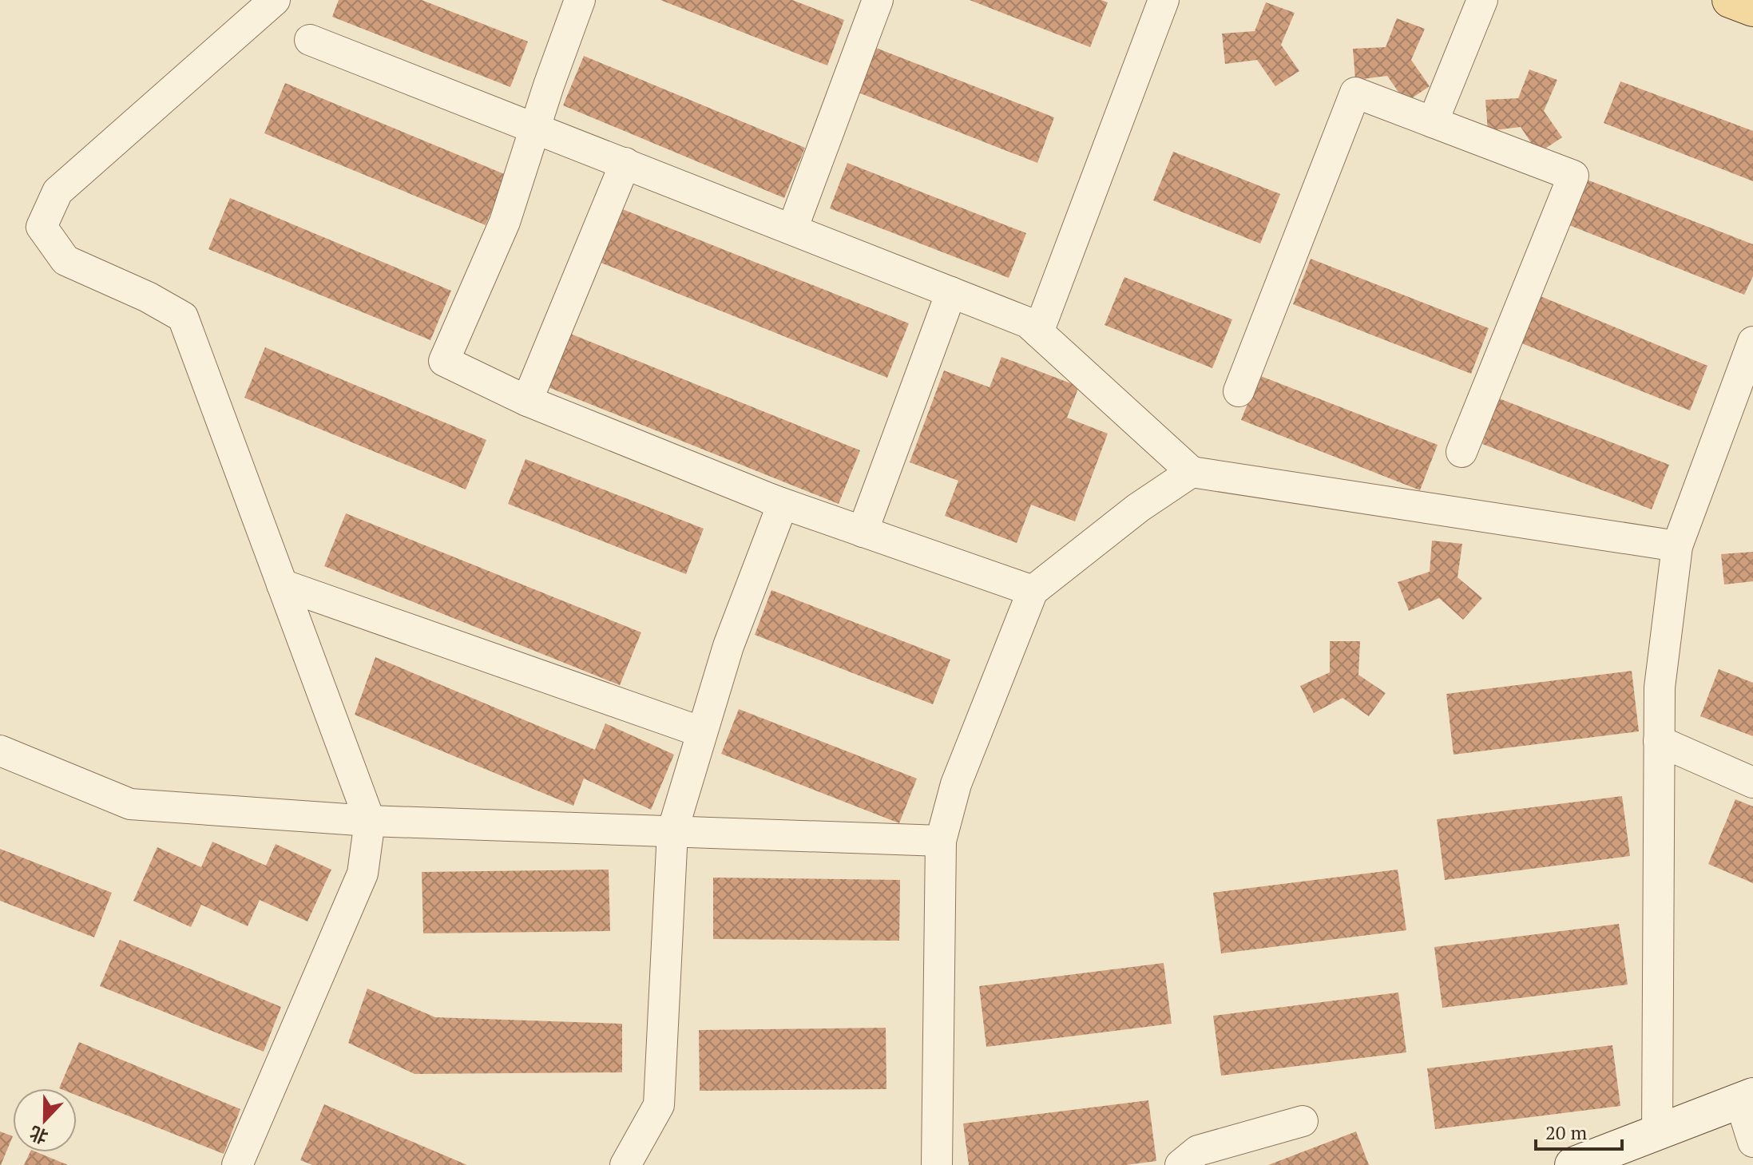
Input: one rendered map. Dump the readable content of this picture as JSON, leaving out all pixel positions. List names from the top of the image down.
{
  "scale_bar": "20 m",
  "north": "bottom"
}
